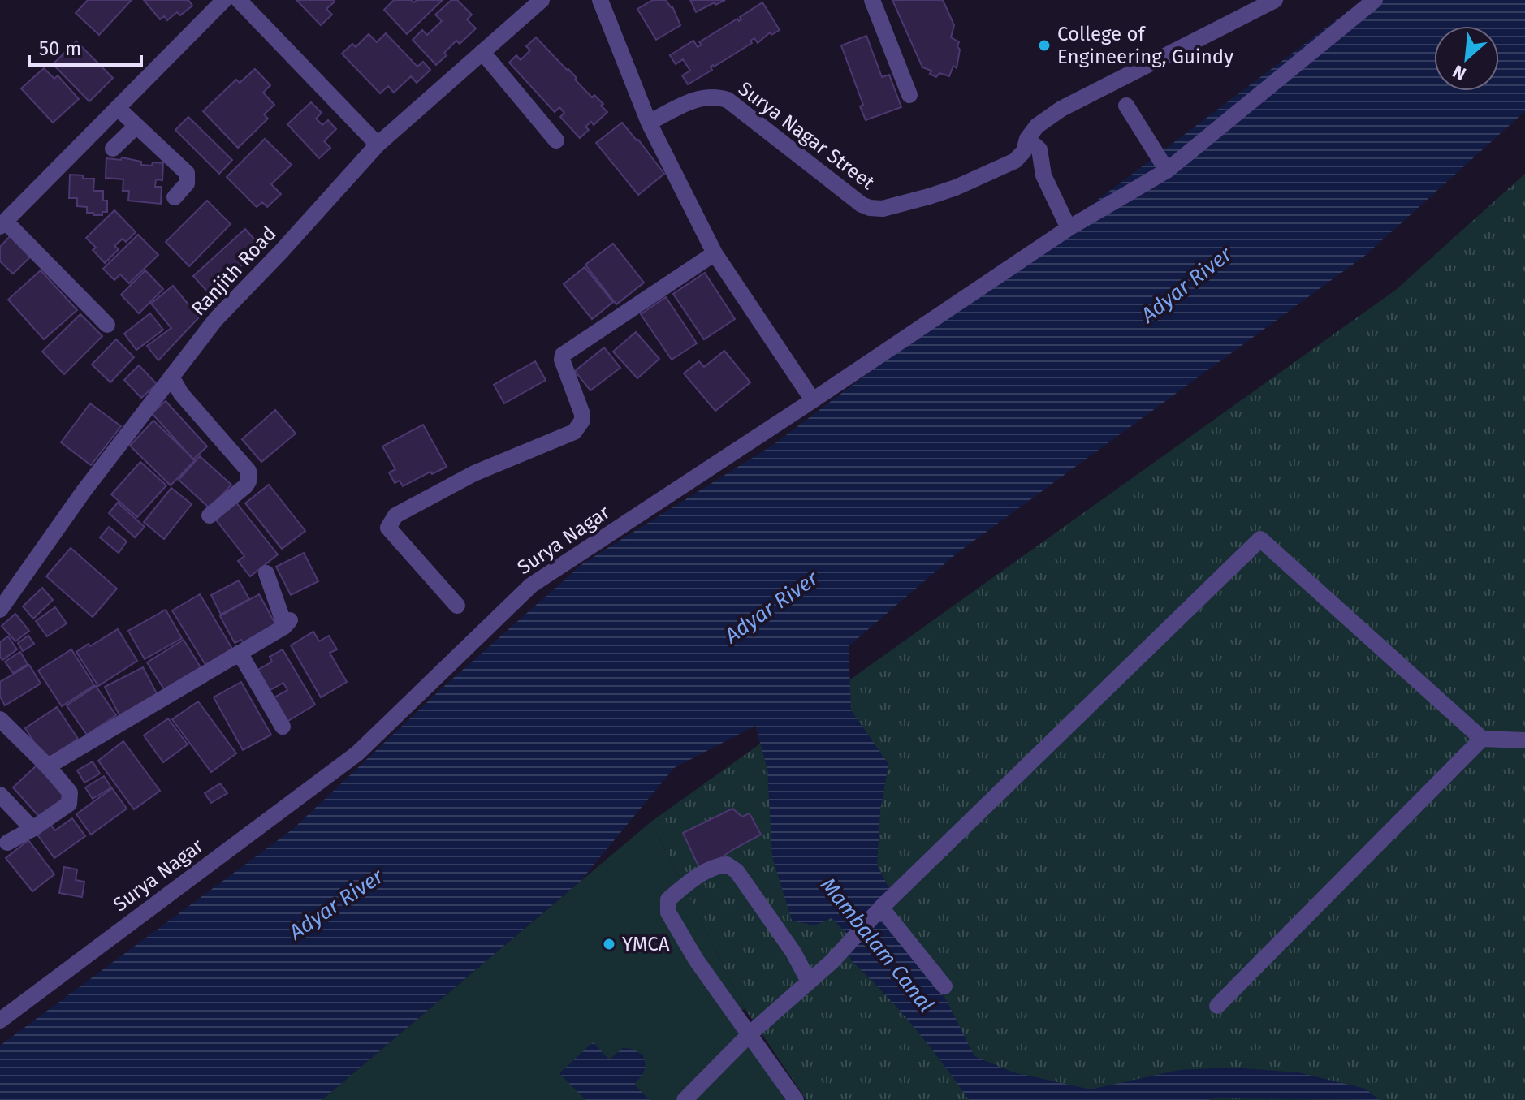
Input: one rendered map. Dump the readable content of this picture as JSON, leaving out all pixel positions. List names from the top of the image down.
{
  "streets": {
    "street": ["Surya Nagar Street", "Ranjith Road", "Surya Nagar"]
  },
  "water": ["Adyar River", "Mambalam Canal"],
  "places": ["College of Engineering, Guindy", "YMCA"],
  "scale_bar": "50 m",
  "north": "bottom left"
}
